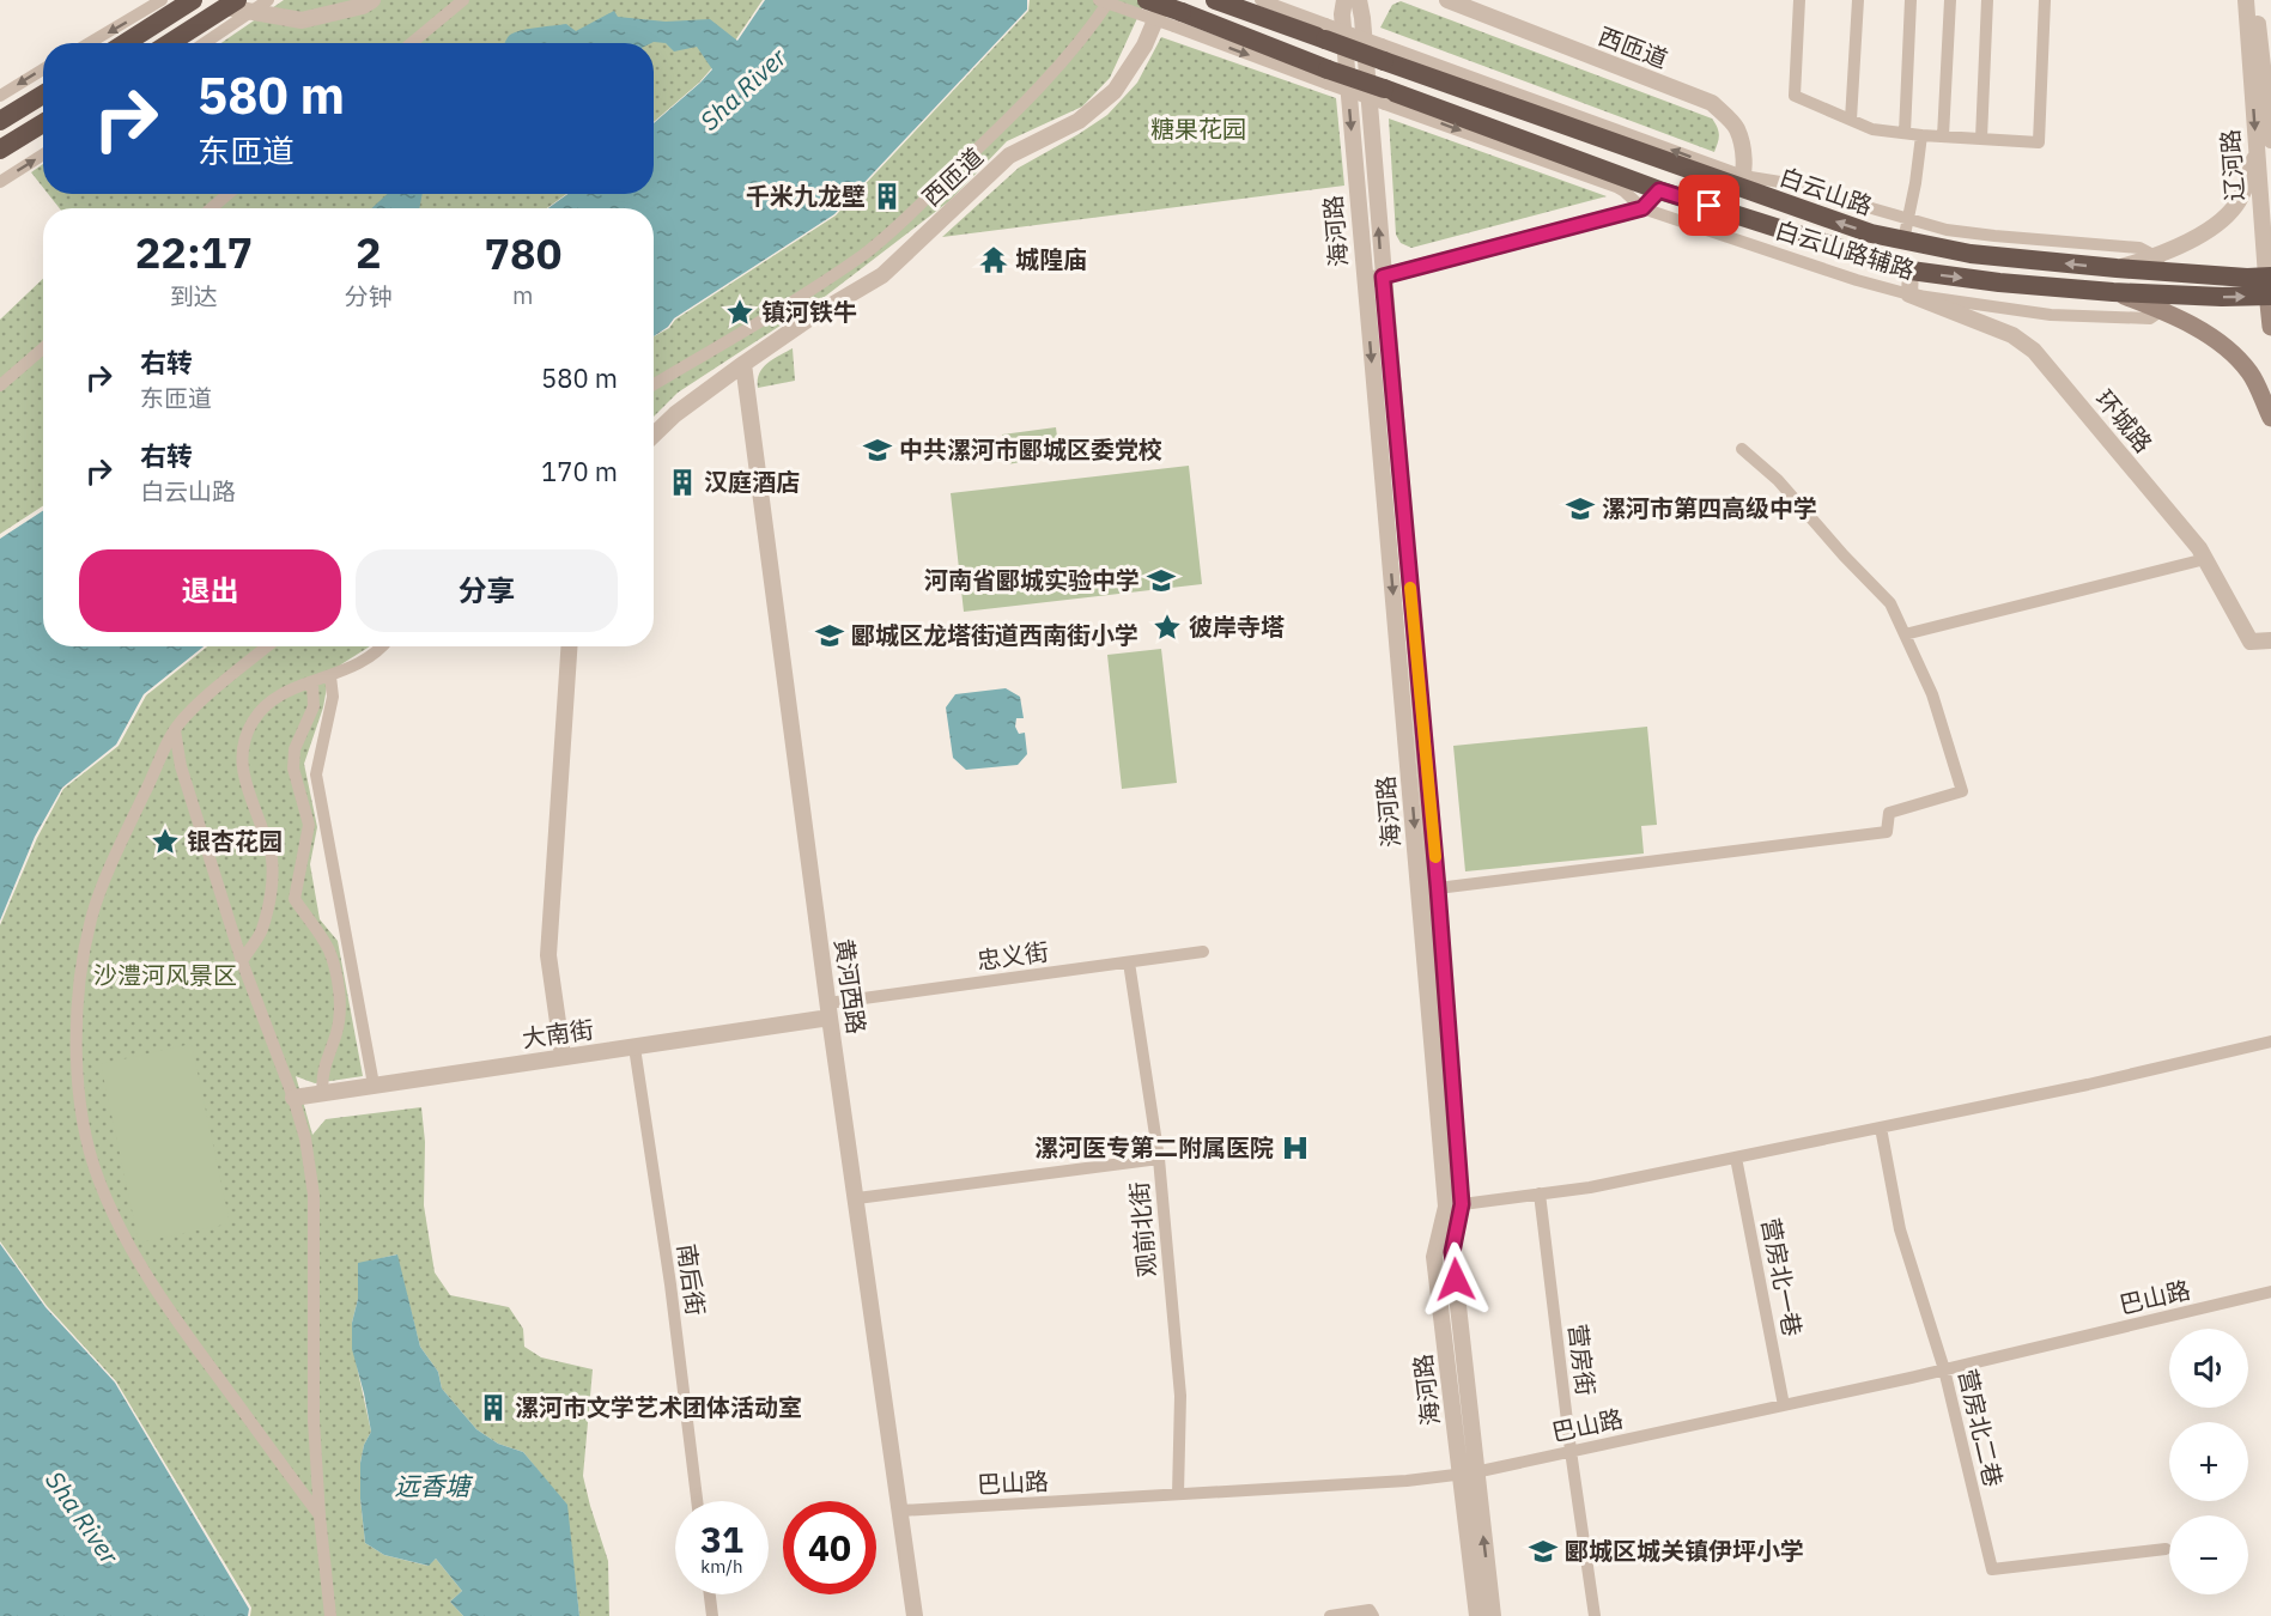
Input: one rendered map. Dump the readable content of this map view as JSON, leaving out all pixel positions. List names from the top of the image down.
{
  "streets": {
    "highway": ["白云山路"],
    "main road": ["辽河路"],
    "street": [
      "西匝道",
      "海河路",
      "白云山路辅路",
      "环城路",
      "忠义街",
      "黄河西路",
      "大南街",
      "观前北街",
      "营房北一巷",
      "南后街",
      "巴山路",
      "营房街",
      "营房北二巷"
    ]
  },
  "crossings": [
    ["西匝道", "白云山路"],
    ["西匝道", "白云山路辅路"],
    ["西匝道", "黄河西路"],
    ["辽河路", "白云山路"],
    ["白云山路", "白云山路辅路"],
    ["海河路", "巴山路"],
    ["白云山路辅路", "环城路"],
    ["忠义街", "黄河西路"],
    ["忠义街", "大南街"],
    ["忠义街", "观前北街"],
    ["黄河西路", "大南街"],
    ["黄河西路", "巴山路"],
    ["大南街", "南后街"],
    ["观前北街", "巴山路"],
    ["营房北一巷", "巴山路"],
    ["巴山路", "营房街"],
    ["巴山路", "营房北二巷"]
  ],
  "water": ["Sha River", "远香塘"],
  "parks": ["糖果花园", "沙澧河风景区"],
  "places": {
    "building": ["千米九龙壁", "汉庭酒店", "漯河市文学艺术团体活动室"],
    "temple": ["城隍庙"],
    "place": ["镇河铁牛", "彼岸寺塔", "银杏花园"],
    "school or university": [
      "中共漯河市郾城区委党校",
      "漯河市第四高级中学",
      "河南省郾城实验中学",
      "郾城区龙塔街道西南街小学",
      "郾城区城关镇伊坪小学"
    ],
    "hospital": ["漯河医专第二附属医院"]
  },
  "page": {
    "turn": ["580 m", "东匝道"],
    "eta": [
      "22:17",
      "到达",
      "2",
      "分钟",
      "780",
      "m"
    ],
    "list": [
      {
        "name": "右转",
        "note": "东匝道",
        "value": "580 m"
      },
      {
        "name": "右转",
        "note": "白云山路",
        "value": "170 m"
      }
    ],
    "buttons": ["退出", "分享"],
    "map_buttons": ["+", "−"],
    "speed": "31 km/h",
    "limit": "40"
  }
}
